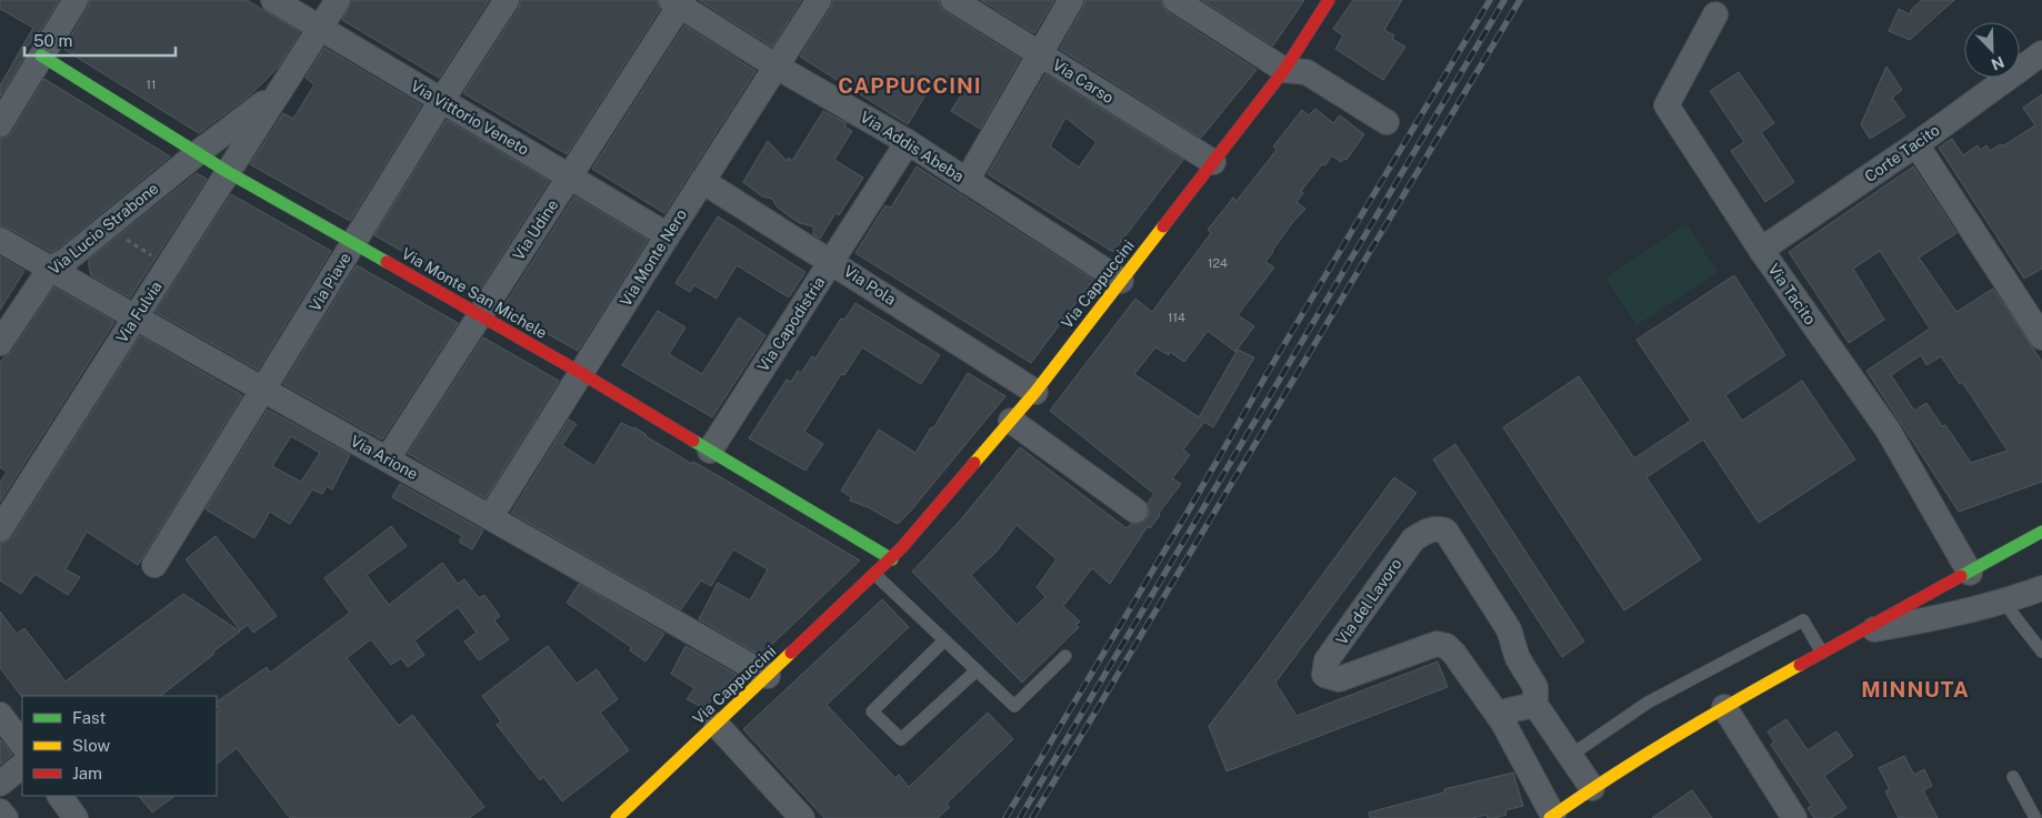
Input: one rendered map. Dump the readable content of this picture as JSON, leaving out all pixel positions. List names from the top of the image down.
{
  "streets": {
    "street": [
      "Via Carso",
      "Via Vittorio Veneto",
      "Via Addis Abeba",
      "Corte Tacito",
      "Via Lucio Strabone",
      "Via Udine",
      "Via Monte Nero",
      "Via Piave",
      "Via Cappuccini",
      "Via Pola",
      "Via Monte San Michele",
      "Via Tacito",
      "Via Fulvia",
      "Via Capodistria",
      "Via Arione",
      "Via del Lavoro"
    ]
  },
  "crossings": [
    ["Via Carso", "Via Cappuccini"],
    ["Via Vittorio Veneto", "Via Udine"],
    ["Via Vittorio Veneto", "Via Monte Nero"],
    ["Via Vittorio Veneto", "Via Piave"],
    ["Via Vittorio Veneto", "Via Fulvia"],
    ["Via Addis Abeba", "Via Udine"],
    ["Via Addis Abeba", "Via Monte Nero"],
    ["Via Addis Abeba", "Via Cappuccini"],
    ["Via Addis Abeba", "Via Capodistria"],
    ["Corte Tacito", "Via Tacito"],
    ["Via Lucio Strabone", "Via Monte San Michele"],
    ["Via Lucio Strabone", "Via Fulvia"],
    ["Via Lucio Strabone", "Via Arione"],
    ["Via Udine", "Via Monte San Michele"],
    ["Via Udine", "Via Arione"],
    ["Via Monte Nero", "Via Pola"],
    ["Via Monte Nero", "Via Monte San Michele"],
    ["Via Monte Nero", "Via Arione"],
    ["Via Piave", "Via Monte San Michele"],
    ["Via Piave", "Via Arione"],
    ["Via Cappuccini", "Via Pola"],
    ["Via Cappuccini", "Via Monte San Michele"],
    ["Via Cappuccini", "Via Arione"],
    ["Via Pola", "Via Capodistria"],
    ["Via Monte San Michele", "Via Fulvia"],
    ["Via Monte San Michele", "Via Capodistria"],
    ["Via Tacito", "Via del Lavoro"],
    ["Via Fulvia", "Via Arione"]
  ],
  "districts": ["CAPPUCCINI", "MINNUTA"],
  "house_numbers": ["11", "124", "114"],
  "legend": ["Fast", "Slow", "Jam"],
  "scale_bar": "50 m",
  "north": "bottom right"
}
